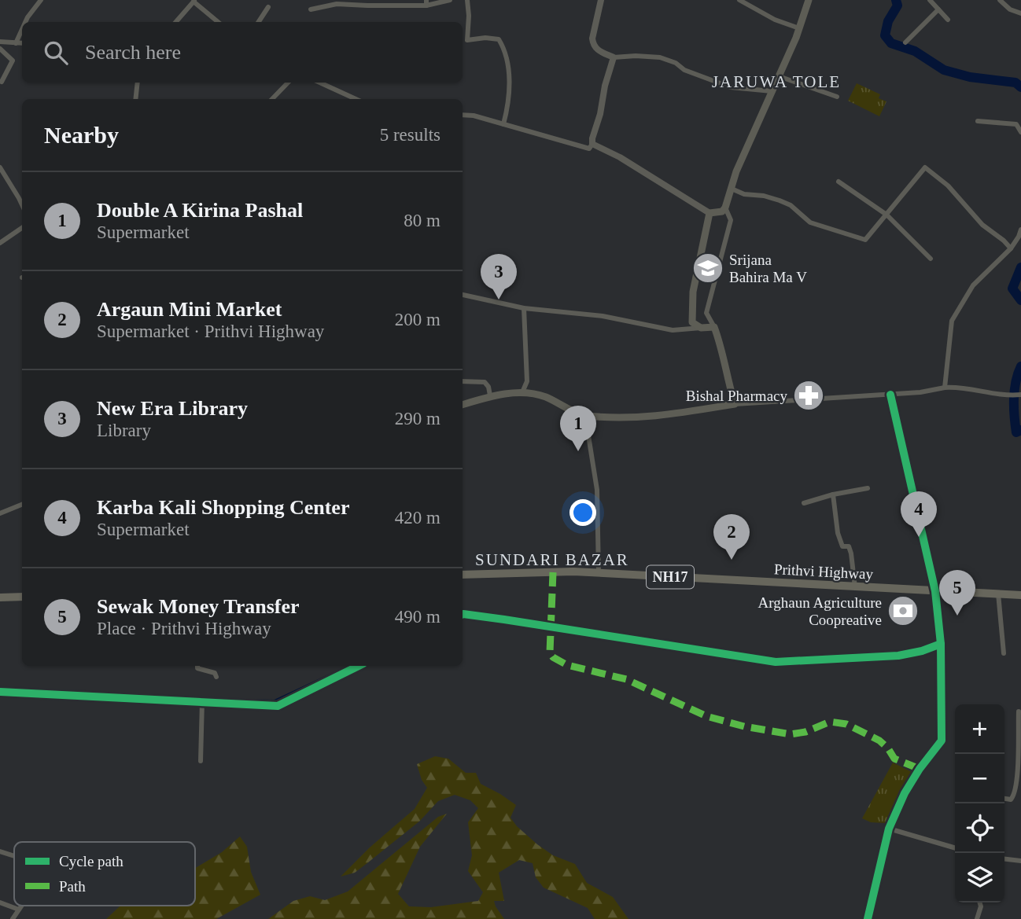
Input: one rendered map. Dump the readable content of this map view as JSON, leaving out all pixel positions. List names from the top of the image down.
{
  "streets": {
    "highway": ["Prithvi Highway", "NH17"]
  },
  "districts": ["JARUWA TOLE", "SUNDARI BAZAR"],
  "places": {
    "school or university": ["Srijana Bahira Ma V"],
    "pharmacy": ["Bishal Pharmacy"],
    "bank": ["Arghaun Agriculture Coopreative"]
  },
  "legend": ["Cycle path", "Path"],
  "page": {
    "search": "Search here",
    "heading": ["Nearby", "5 results"],
    "list": [
      {
        "mark": "1",
        "name": "Double A Kirina Pashal",
        "note": "Supermarket",
        "value": "80 m"
      },
      {
        "mark": "2",
        "name": "Argaun Mini Market",
        "note": "Supermarket · Prithvi Highway",
        "value": "200 m"
      },
      {
        "mark": "3",
        "name": "New Era Library",
        "note": "Library",
        "value": "290 m"
      },
      {
        "mark": "4",
        "name": "Karba Kali Shopping Center",
        "note": "Supermarket",
        "value": "420 m"
      },
      {
        "mark": "5",
        "name": "Sewak Money Transfer",
        "note": "Place · Prithvi Highway",
        "value": "490 m"
      }
    ],
    "pins": [
      "3",
      "1",
      "4",
      "2",
      "5"
    ],
    "map_buttons": ["+", "−"]
  }
}
